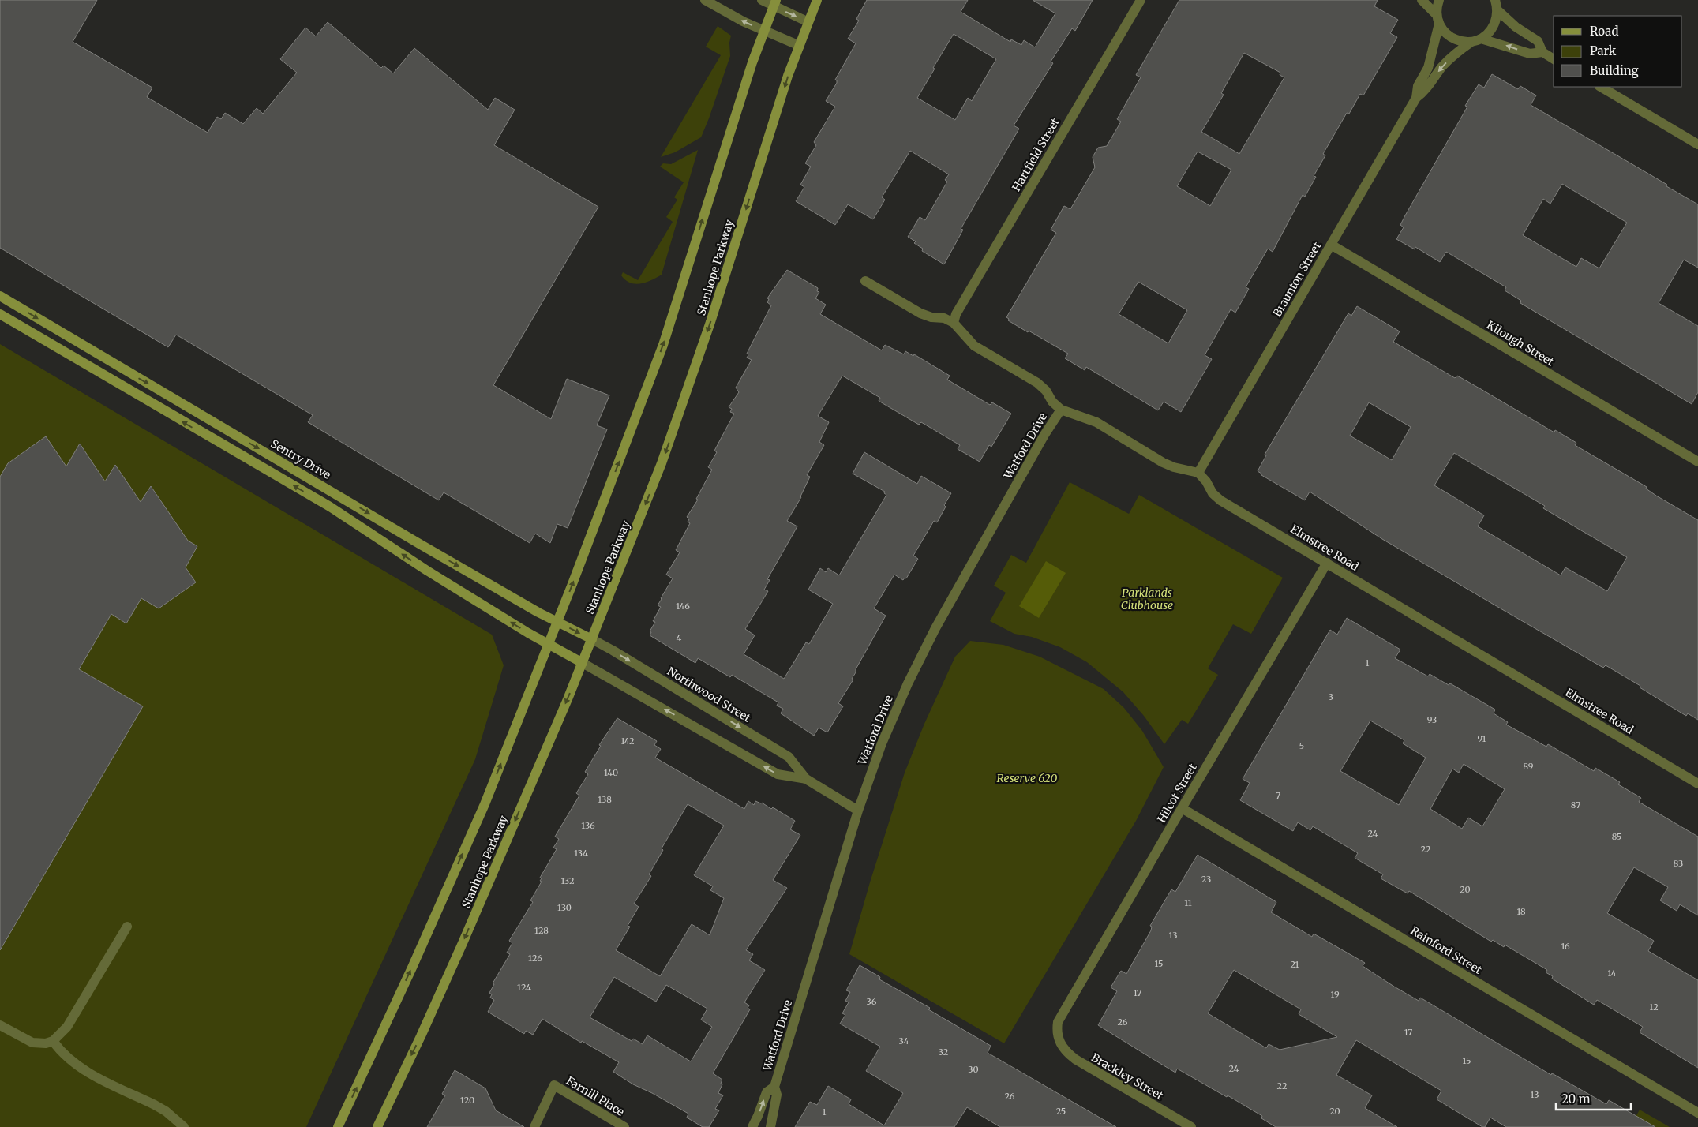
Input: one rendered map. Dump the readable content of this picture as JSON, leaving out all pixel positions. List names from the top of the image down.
{
  "streets": {
    "main road": ["Stanhope Parkway", "Sentry Drive"],
    "street": [
      "Hartfield Street",
      "Braunton Street",
      "Kilough Street",
      "Watford Drive",
      "Elmstree Road",
      "Northwood Street",
      "Hilcot Street",
      "Rainford Street",
      "Brackley Street",
      "Farnill Place"
    ]
  },
  "crossings": [
    ["Stanhope Parkway", "Sentry Drive"],
    ["Stanhope Parkway", "Northwood Street"],
    ["Braunton Street", "Kilough Street"],
    ["Braunton Street", "Elmstree Road"],
    ["Watford Drive", "Northwood Street"],
    ["Sentry Drive", "Northwood Street"],
    ["Elmstree Road", "Hilcot Street"],
    ["Hilcot Street", "Rainford Street"],
    ["Hilcot Street", "Brackley Street"]
  ],
  "parks": ["Parklands Clubhouse", "Reserve 620"],
  "house_numbers": [
    "146",
    "4",
    "1",
    "3",
    "93",
    "91",
    "142",
    "5",
    "89",
    "140",
    "7",
    "138",
    "87",
    "136",
    "24",
    "85",
    "22",
    "134",
    "83",
    "23",
    "132",
    "20",
    "11",
    "130",
    "18",
    "128",
    "13",
    "16",
    "126",
    "15",
    "21",
    "14",
    "124",
    "17",
    "19",
    "36",
    "12",
    "26",
    "17",
    "34",
    "32",
    "15",
    "24",
    "30",
    "22",
    "13",
    "26",
    "120",
    "25",
    "20",
    "1"
  ],
  "legend": ["Road", "Park", "Building"],
  "scale_bar": "20 m"
}
